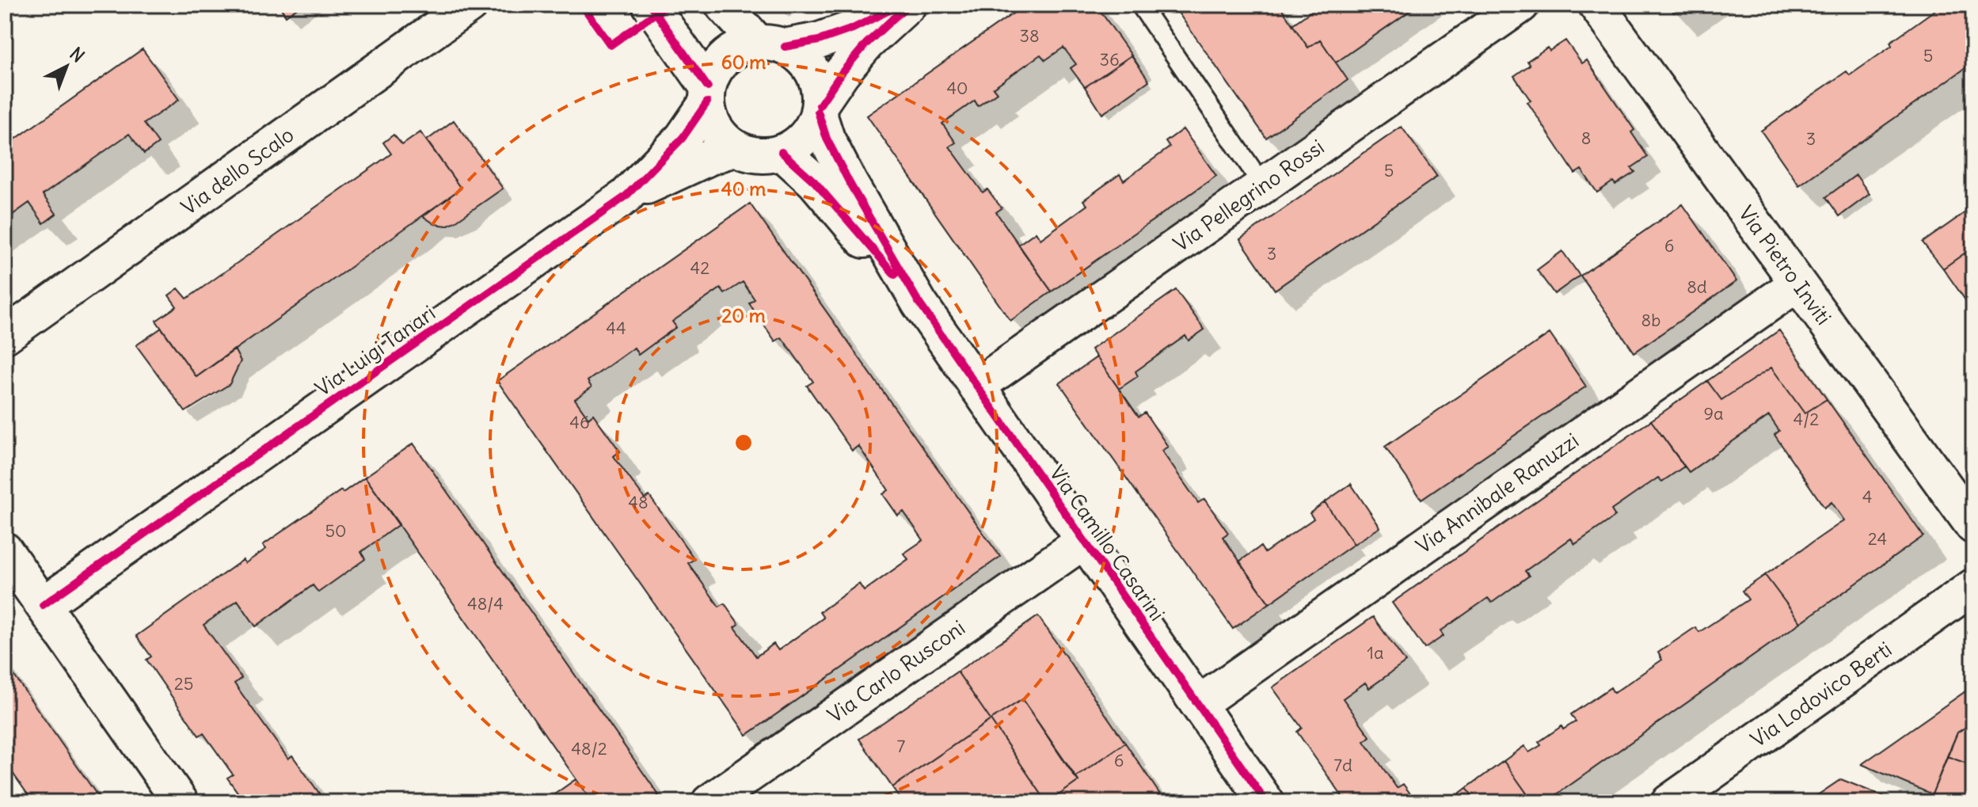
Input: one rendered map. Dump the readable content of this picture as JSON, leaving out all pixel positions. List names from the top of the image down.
{
  "streets": {
    "street": [
      "Via dello Scalo",
      "Via Pellegrino Rossi",
      "Via Pietro Inviti",
      "Via Luigi Tanari",
      "Via Annibale Ranuzzi",
      "Via Camillo Casarini",
      "Via Carlo Rusconi",
      "Via Lodovico Berti"
    ]
  },
  "crossings": [
    ["Via Pellegrino Rossi", "Via Camillo Casarini"],
    ["Via Pietro Inviti", "Via Annibale Ranuzzi"],
    ["Via Luigi Tanari", "Via Camillo Casarini"],
    ["Via Annibale Ranuzzi", "Via Camillo Casarini"],
    ["Via Camillo Casarini", "Via Carlo Rusconi"]
  ],
  "house_numbers": [
    "38",
    "5",
    "36",
    "40",
    "8",
    "3",
    "5",
    "6",
    "3",
    "42",
    "8d",
    "8b",
    "44",
    "9a",
    "4/2",
    "46",
    "4",
    "48",
    "50",
    "24",
    "48/4",
    "1a",
    "25",
    "7",
    "48/2",
    "6",
    "7d"
  ],
  "north": "top right",
  "rings": ["60 m", "40 m", "20 m"]
}
